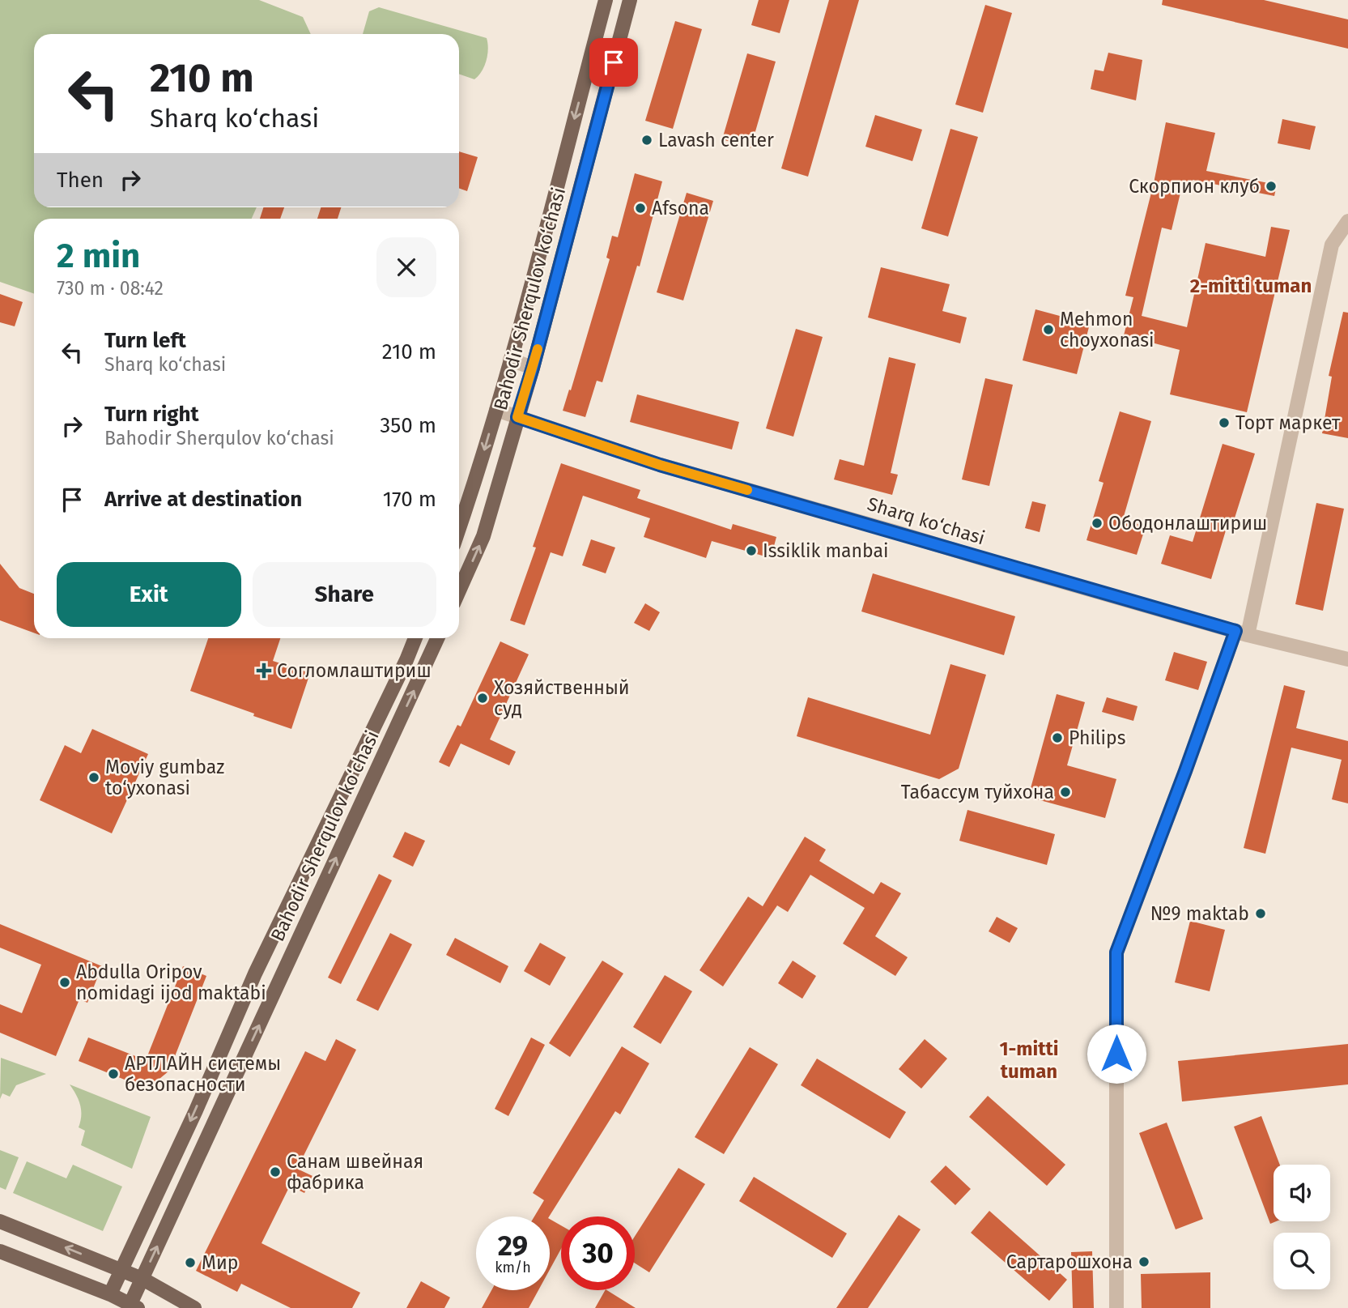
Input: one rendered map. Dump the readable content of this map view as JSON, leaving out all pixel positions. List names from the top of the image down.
{
  "streets": {
    "main road": ["Bahodir Sherqulov ko‘chasi"],
    "street": ["Sharq ko‘chasi"]
  },
  "crossings": [
    ["Bahodir Sherqulov ko‘chasi", "Sharq ko‘chasi"]
  ],
  "districts": ["2-mitti tuman", "1-mitti tuman"],
  "places": {
    "other": [
      "Lavash center",
      "Скорпион клуб",
      "Afsona",
      "Mehmon choyxonasi",
      "Торт маркет",
      "Ободонлаштириш",
      "Issiklik manbai",
      "Хозяйственный суд",
      "Philips",
      "Moviy gumbaz to‘yxonasi",
      "Табассум туйхона",
      "№9 maktab",
      "Abdulla Oripov nomidagi ijod maktabi",
      "АРТЛАЙН системы безопасности",
      "Санам швейная фабрика",
      "Сартарошхона",
      "Мир"
    ],
    "health": ["Согломлаштириш"]
  },
  "page": {
    "turn": ["210 m", "Sharq ko‘chasi"],
    "then": "Then",
    "heading": ["2 min", "730 m · 08:42"],
    "list": [
      {
        "name": "Turn left",
        "note": "Sharq ko‘chasi",
        "value": "210 m"
      },
      {
        "name": "Turn right",
        "note": "Bahodir Sherqulov ko‘chasi",
        "value": "350 m"
      },
      {
        "name": "Arrive at destination",
        "value": "170 m"
      }
    ],
    "buttons": ["Exit", "Share"],
    "speed": "29 km/h",
    "limit": "30"
  }
}
